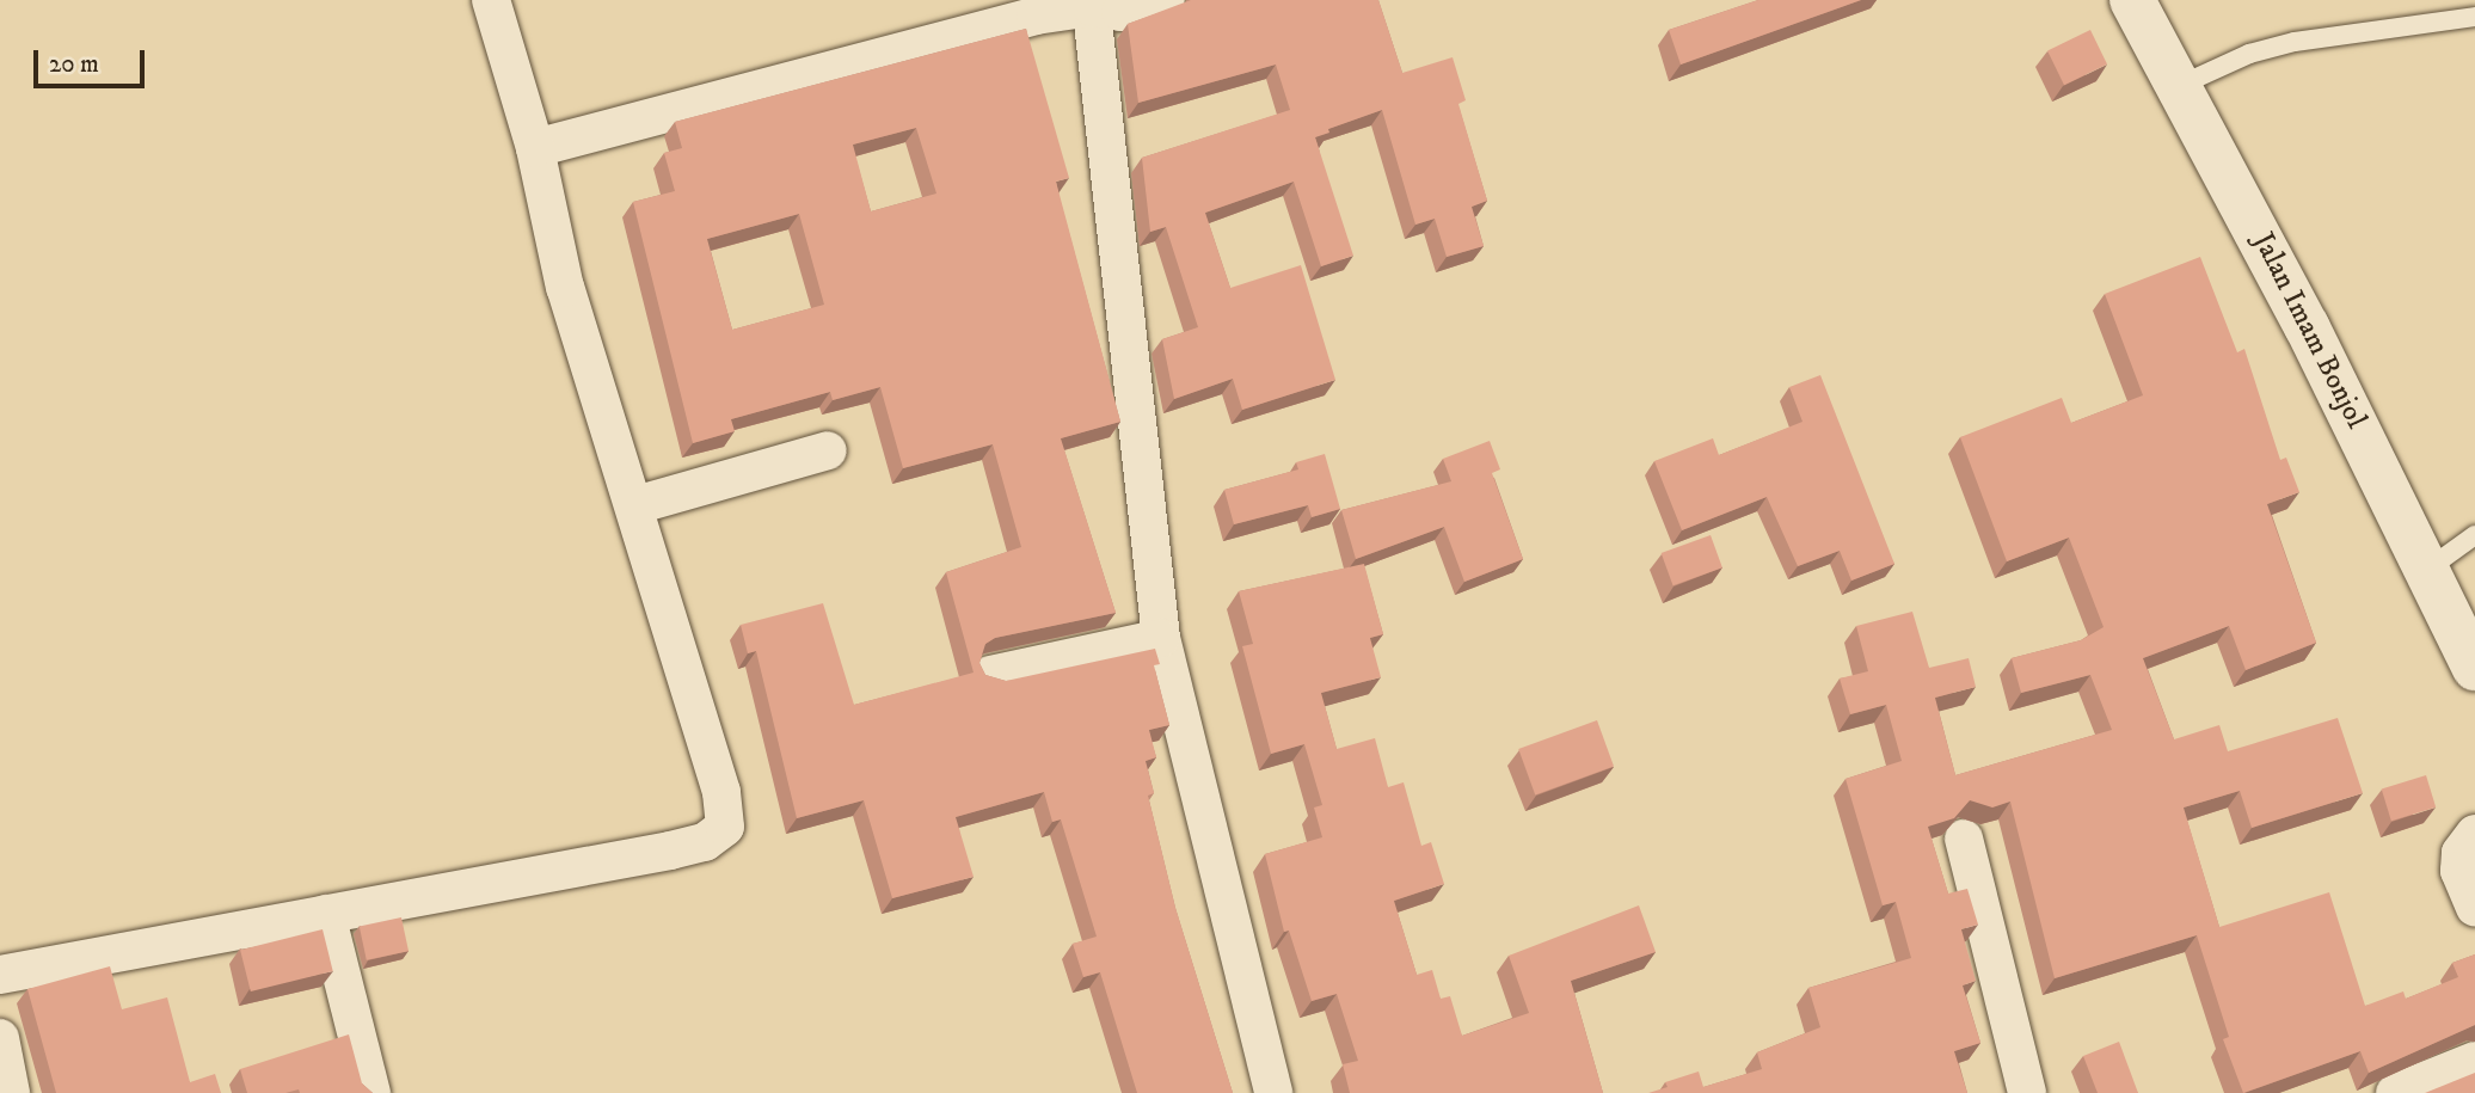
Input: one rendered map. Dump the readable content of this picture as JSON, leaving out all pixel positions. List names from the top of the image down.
{
  "streets": {
    "main road": ["Jalan Imam Bonjol"]
  },
  "scale_bar": "20 m"
}
